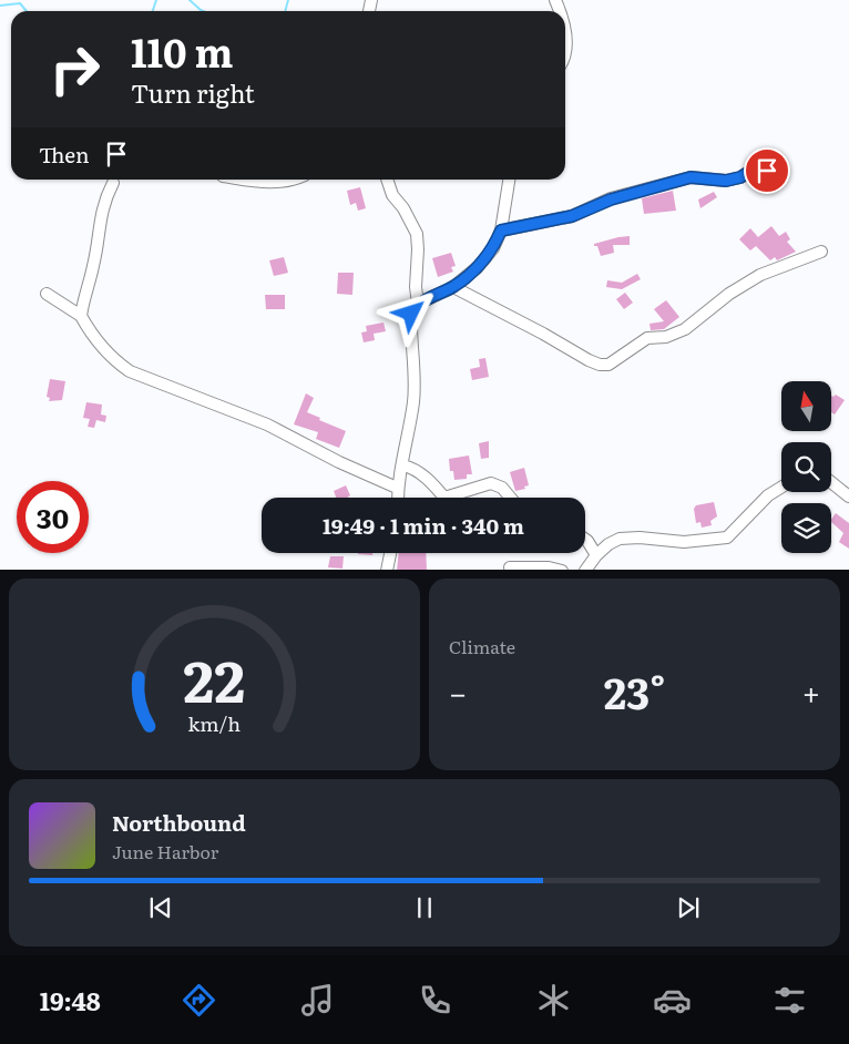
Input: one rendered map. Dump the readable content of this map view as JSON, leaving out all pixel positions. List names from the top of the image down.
{
  "north": "top",
  "page": {
    "turn": ["110 m", "Turn right"],
    "then": "Then",
    "limit": "30",
    "trip": "19:49 · 1 min · 340 m",
    "tile": "Climate",
    "heat": ["−", "23°", "+"],
    "song": ["Northbound", "June Harbor"],
    "tabs": "19:48",
    "gauge": ["22", "km/h"]
  }
}
